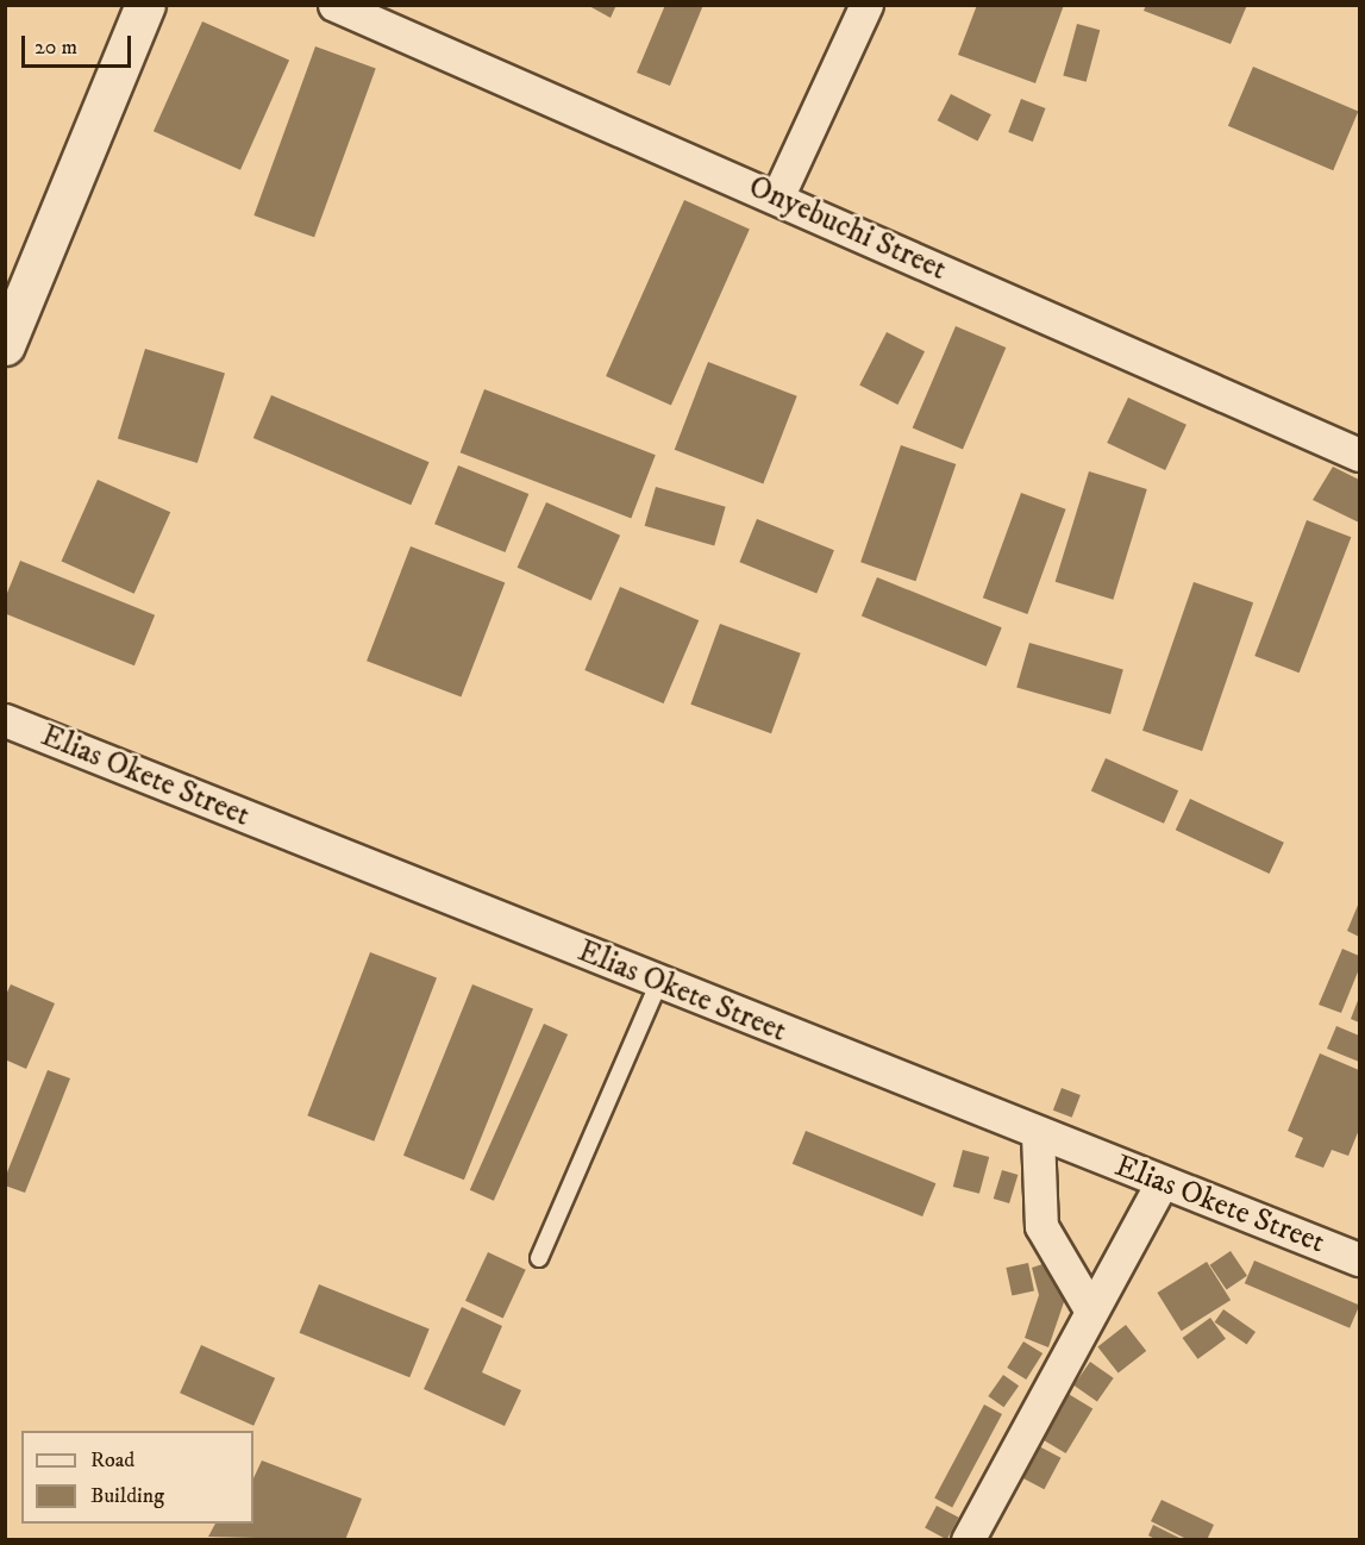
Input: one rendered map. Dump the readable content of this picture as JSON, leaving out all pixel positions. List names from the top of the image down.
{
  "streets": {
    "street": ["Onyebuchi Street", "Elias Okete Street"]
  },
  "legend": ["Road", "Building"],
  "scale_bar": "20 m"
}
